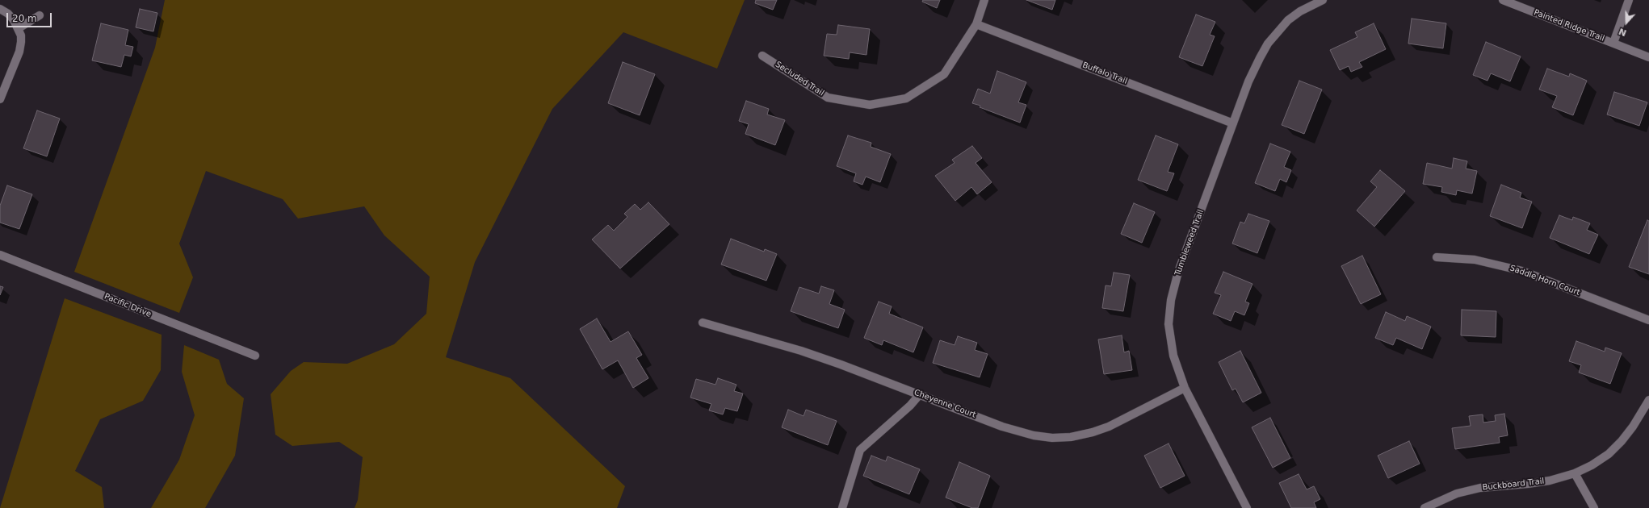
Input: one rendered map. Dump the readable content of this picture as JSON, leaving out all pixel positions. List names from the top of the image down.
{
  "streets": {
    "street": [
      "Painted Ridge Trail",
      "Buffalo Trail",
      "Secluded Trail",
      "Tumbleweed Trail",
      "Saddle Horn Court",
      "Pacific Drive",
      "Cheyenne Court",
      "Buckboard Trail"
    ]
  },
  "crossings": [
    ["Buffalo Trail", "Secluded Trail"],
    ["Buffalo Trail", "Tumbleweed Trail"],
    ["Tumbleweed Trail", "Cheyenne Court"]
  ],
  "scale_bar": "20 m",
  "north": "bottom"
}
